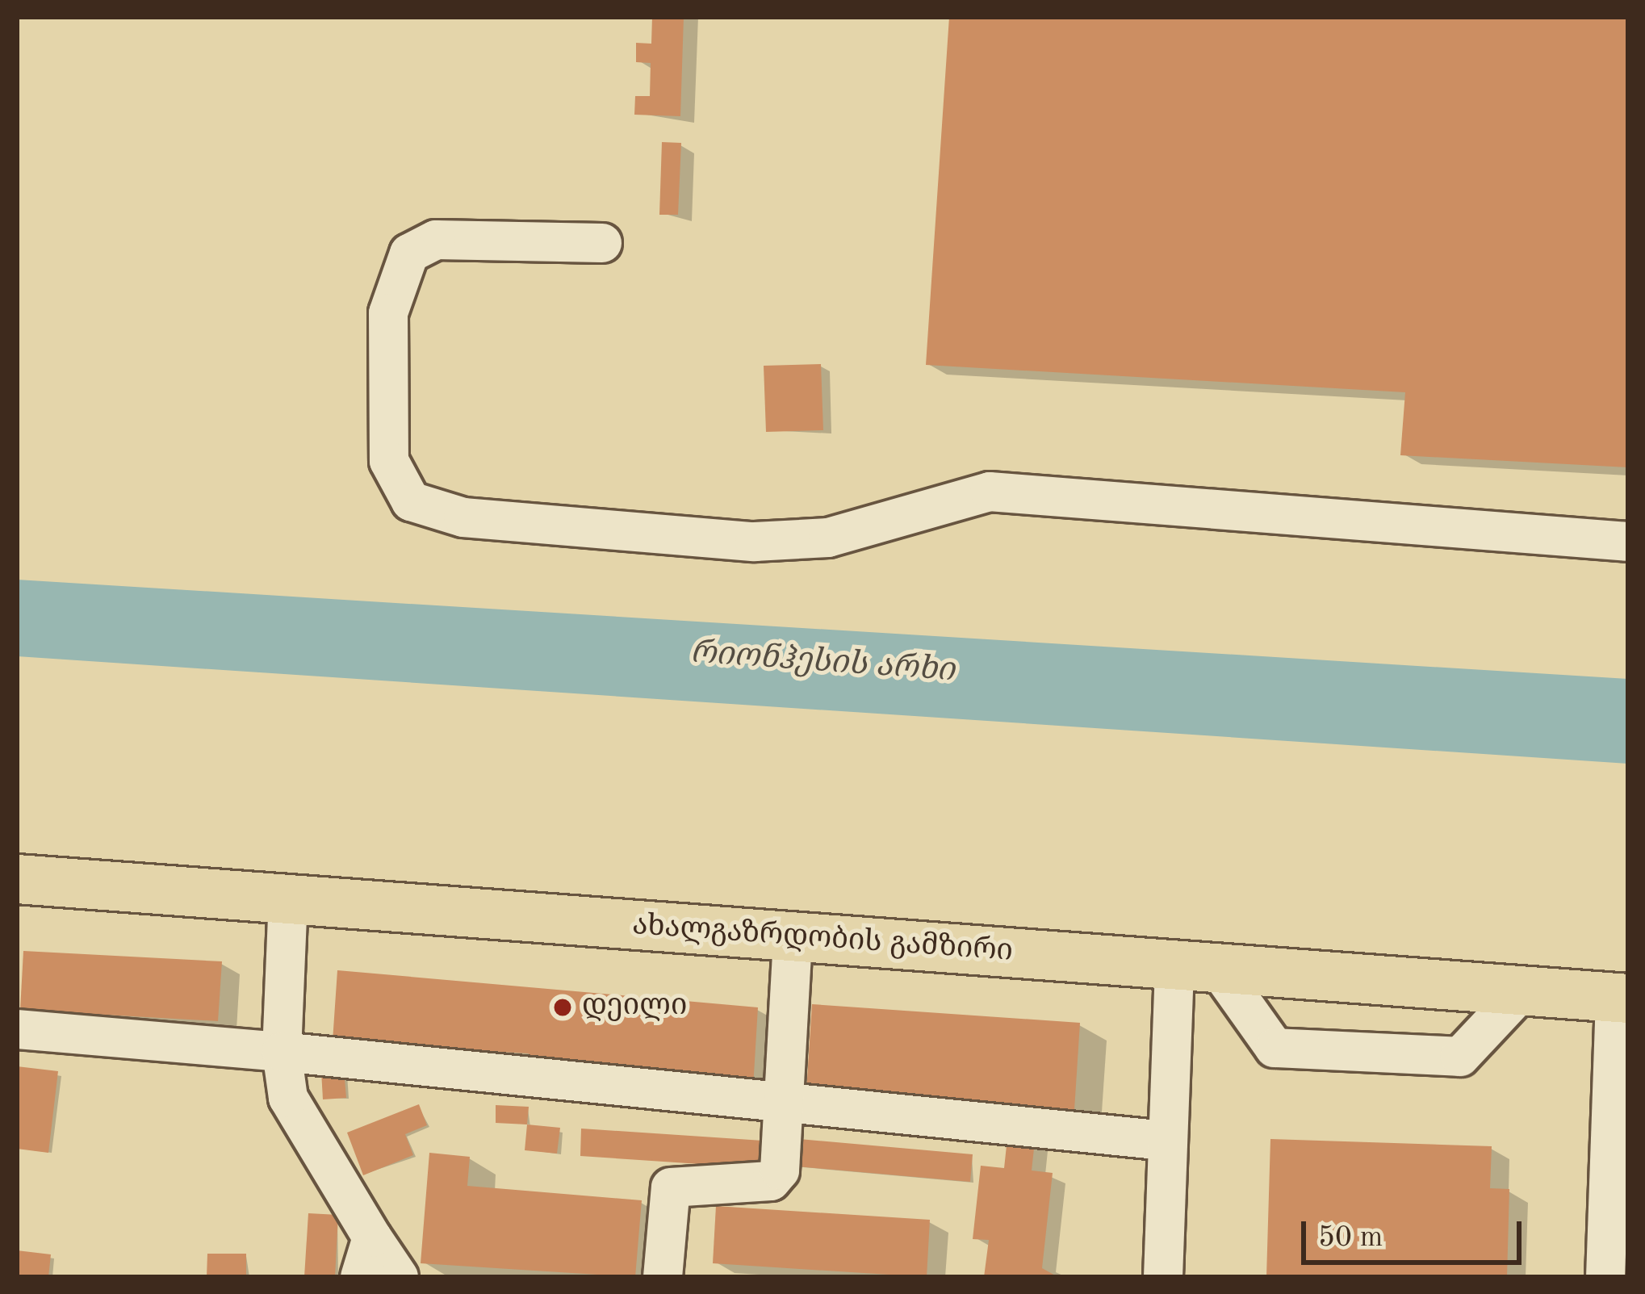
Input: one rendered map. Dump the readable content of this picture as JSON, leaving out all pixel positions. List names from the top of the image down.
{
  "streets": {
    "main road": ["ახალგაზრდობის გამზირი"]
  },
  "water": ["რიონჰესის არხი"],
  "places": ["დეილი"],
  "scale_bar": "50 m"
}
